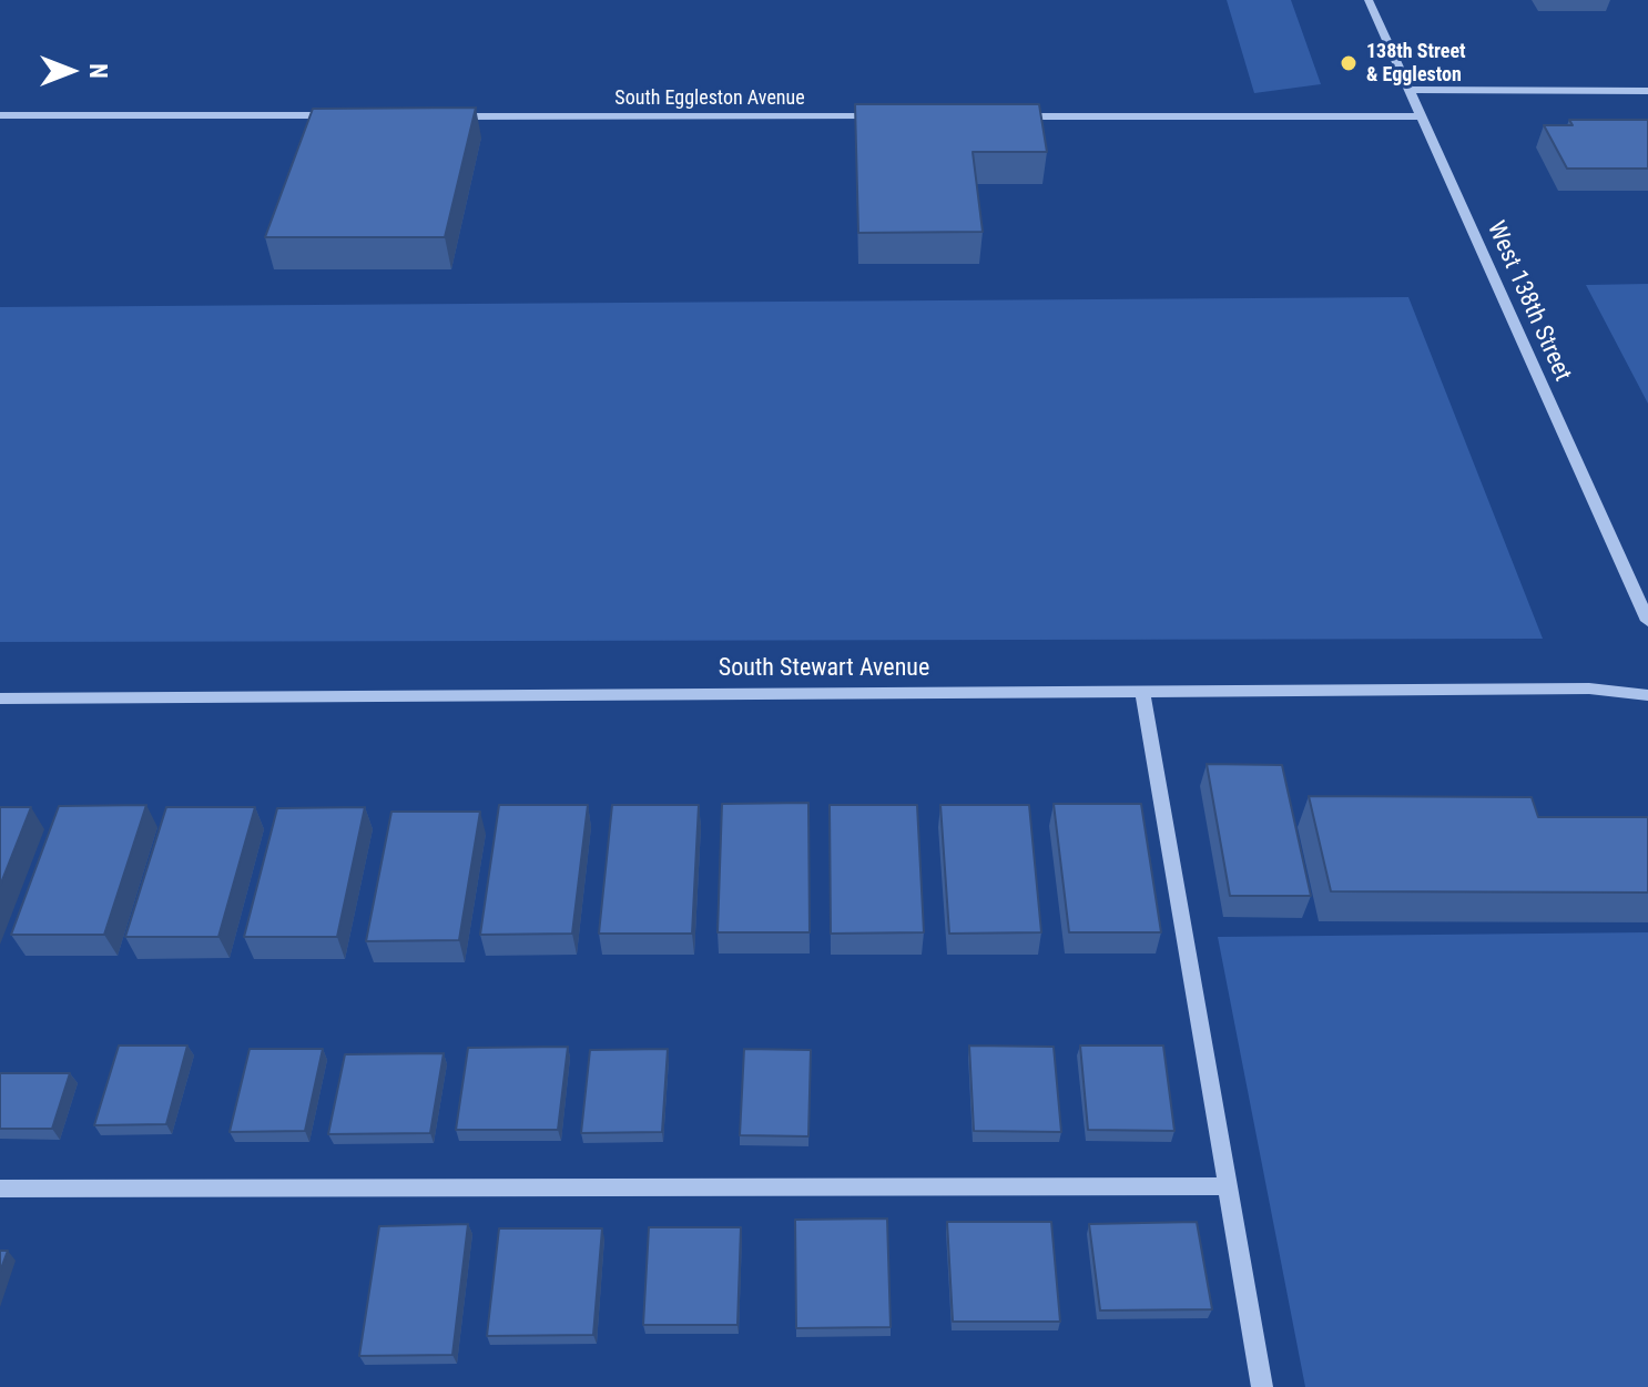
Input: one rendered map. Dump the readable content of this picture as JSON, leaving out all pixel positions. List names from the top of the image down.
{
  "streets": {
    "street": ["South Eggleston Avenue", "West 138th Street", "South Stewart Avenue"]
  },
  "places": ["138th Street & Eggleston"],
  "north": "right"
}
